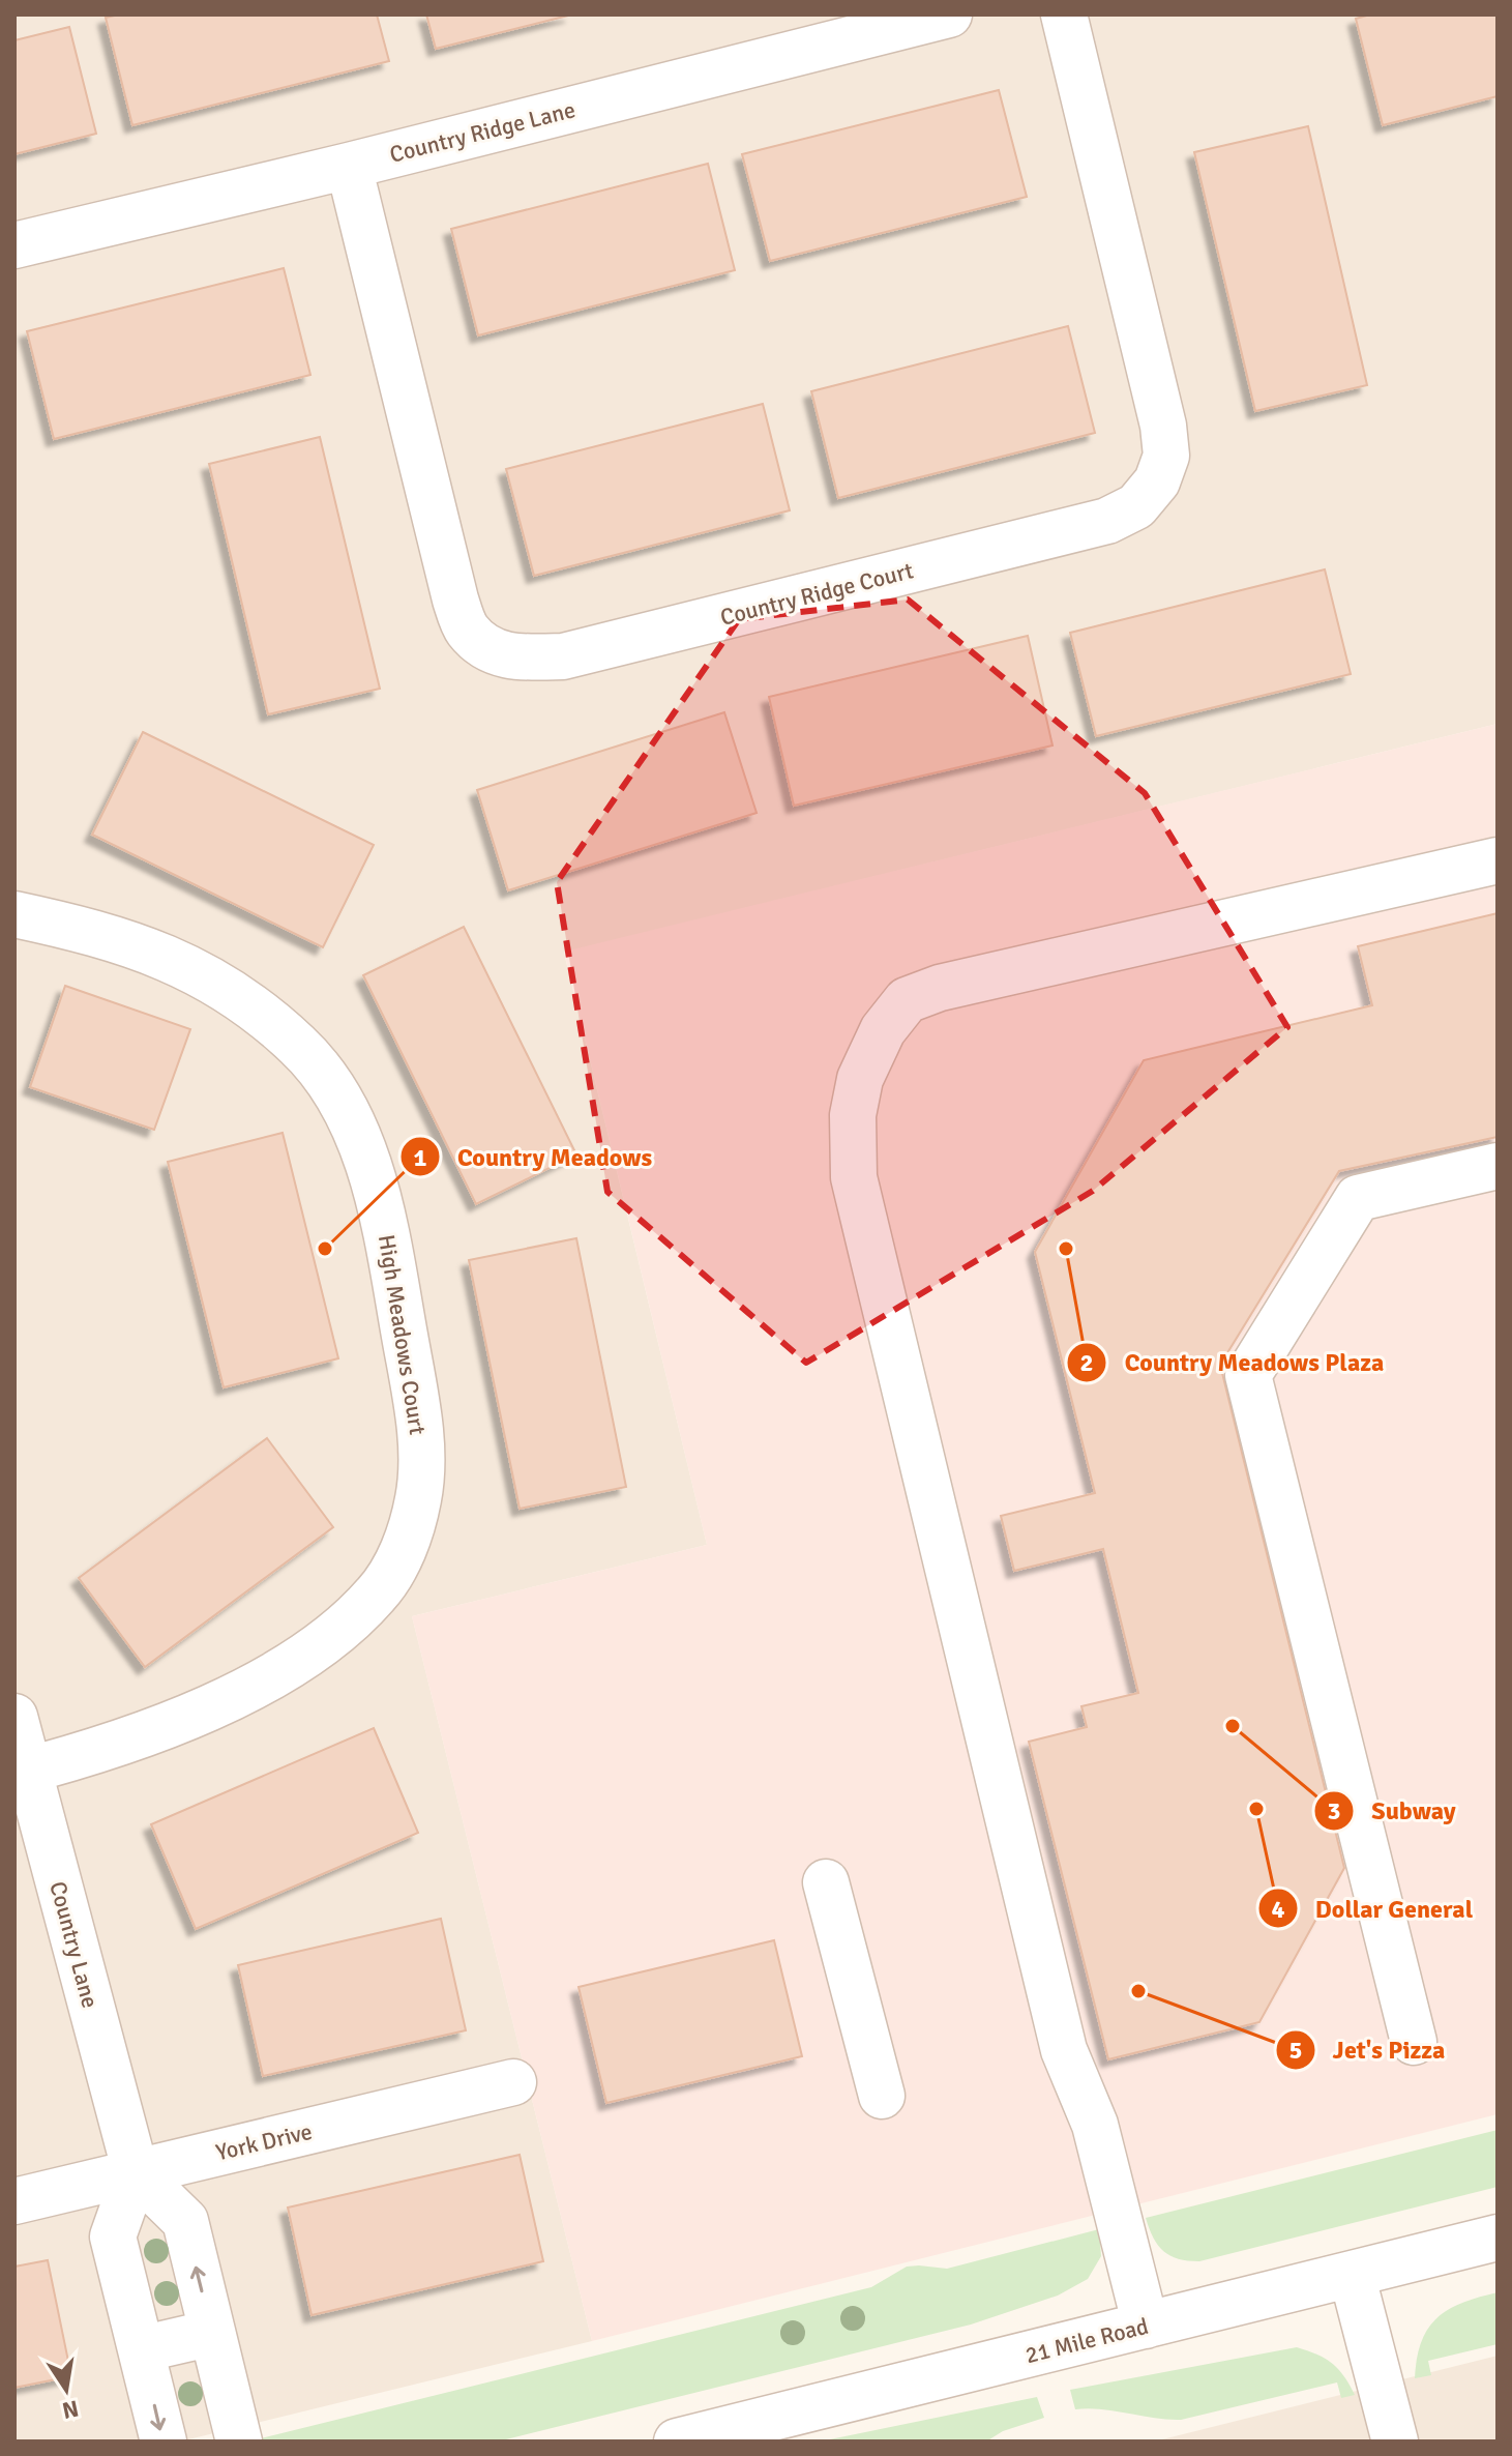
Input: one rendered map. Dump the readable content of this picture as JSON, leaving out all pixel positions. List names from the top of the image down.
{
  "streets": {
    "street": [
      "Country Ridge Lane",
      "Country Ridge Court",
      "High Meadows Court",
      "Country Lane",
      "York Drive",
      "21 Mile Road"
    ]
  },
  "crossings": [
    ["Country Ridge Lane", "Country Ridge Court"],
    ["High Meadows Court", "Country Lane"],
    ["Country Lane", "York Drive"]
  ],
  "places": [
    "Country Meadows",
    "Country Meadows Plaza",
    "Subway",
    "Dollar General",
    "Jet's Pizza"
  ],
  "north": "bottom"
}
